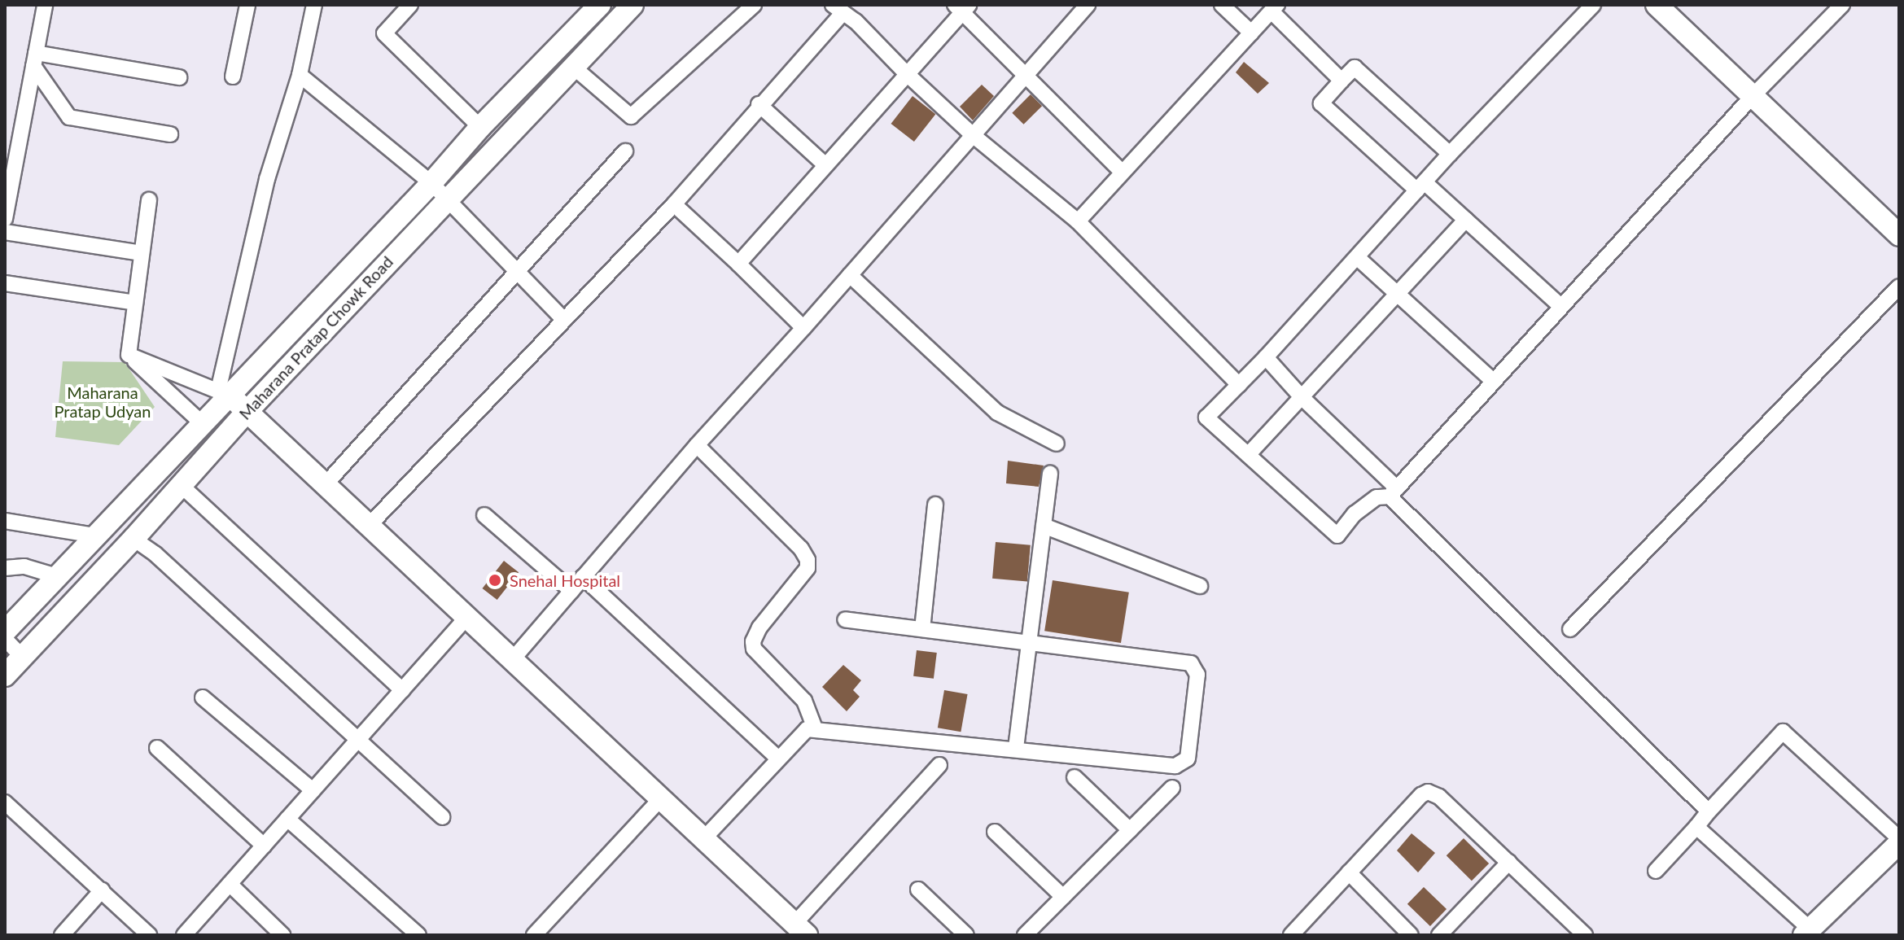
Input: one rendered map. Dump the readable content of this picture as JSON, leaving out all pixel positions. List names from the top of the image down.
{
  "streets": {
    "main road": ["Maharana Pratap Chowk Road"]
  },
  "parks": ["Maharana Pratap Udyan"],
  "places": ["Snehal Hospital"]
}
